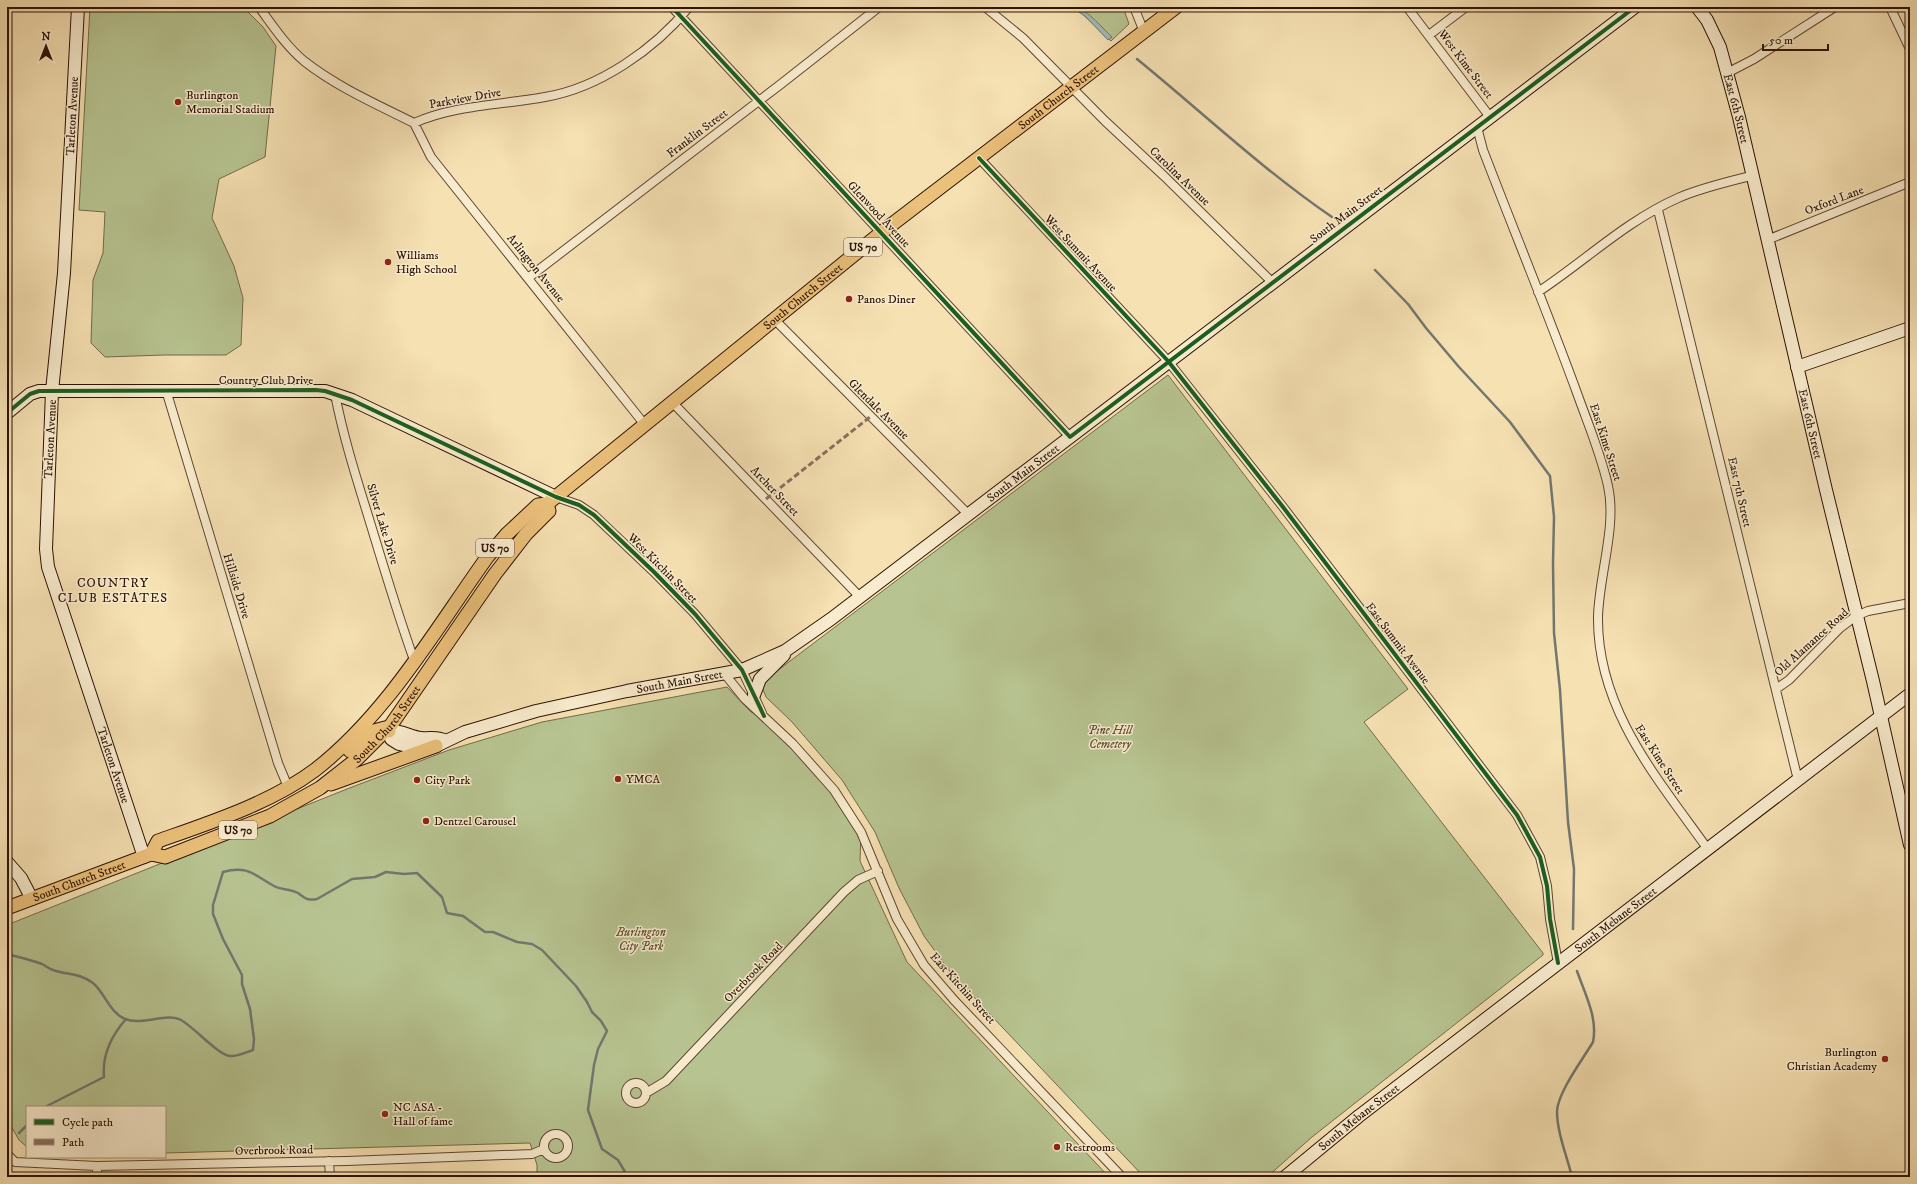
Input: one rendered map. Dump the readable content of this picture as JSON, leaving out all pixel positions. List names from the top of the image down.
{
  "streets": {
    "main road": ["South Church Street", "US 70"],
    "street": [
      "West Kime Street",
      "Parkview Drive",
      "East 6th Street",
      "Tarleton Avenue",
      "Franklin Street",
      "Carolina Avenue",
      "Oxford Lane",
      "Glenwood Avenue",
      "South Main Street",
      "West Summit Avenue",
      "Arlington Avenue",
      "Country Club Drive",
      "Glendale Avenue",
      "East Kime Street",
      "Archer Street",
      "East 7th Street",
      "Silver Lake Drive",
      "West Kitchin Street",
      "Hillside Drive",
      "Old Alamance Road",
      "East Summit Avenue",
      "South Mebane Street",
      "Overbrook Road",
      "East Kitchin Street"
    ]
  },
  "crossings": [
    ["West Kime Street", "South Main Street"],
    ["Parkview Drive", "Glenwood Avenue"],
    ["Parkview Drive", "Arlington Avenue"],
    ["South Church Street", "Tarleton Avenue"],
    ["South Church Street", "Carolina Avenue"],
    ["South Church Street", "Glenwood Avenue"],
    ["South Church Street", "South Main Street"],
    ["South Church Street", "West Summit Avenue"],
    ["South Church Street", "Arlington Avenue"],
    ["South Church Street", "Country Club Drive"],
    ["South Church Street", "Glendale Avenue"],
    ["South Church Street", "Archer Street"],
    ["South Church Street", "Silver Lake Drive"],
    ["South Church Street", "West Kitchin Street"],
    ["South Church Street", "Hillside Drive"],
    ["East 6th Street", "Oxford Lane"],
    ["East 6th Street", "Old Alamance Road"],
    ["East 6th Street", "South Mebane Street"],
    ["Tarleton Avenue", "Country Club Drive"],
    ["Franklin Street", "Glenwood Avenue"],
    ["Franklin Street", "Arlington Avenue"],
    ["Carolina Avenue", "South Main Street"],
    ["Glenwood Avenue", "South Main Street"],
    ["South Main Street", "West Summit Avenue"],
    ["South Main Street", "Glendale Avenue"],
    ["South Main Street", "East Kime Street"],
    ["South Main Street", "Archer Street"],
    ["South Main Street", "West Kitchin Street"],
    ["South Main Street", "East Summit Avenue"],
    ["South Main Street", "East Kitchin Street"],
    ["West Summit Avenue", "East Summit Avenue"],
    ["Country Club Drive", "Silver Lake Drive"],
    ["Country Club Drive", "West Kitchin Street"],
    ["Country Club Drive", "Hillside Drive"],
    ["East Kime Street", "South Mebane Street"],
    ["East 7th Street", "Old Alamance Road"],
    ["East 7th Street", "South Mebane Street"],
    ["West Kitchin Street", "East Kitchin Street"],
    ["East Summit Avenue", "South Mebane Street"],
    ["Overbrook Road", "East Kitchin Street"]
  ],
  "districts": ["COUNTRY CLUB ESTATES"],
  "parks": ["Pine Hill Cemetery", "Burlington City Park"],
  "places": [
    "Burlington Memorial Stadium",
    "Williams High School",
    "Panos Diner",
    "YMCA",
    "City Park",
    "Dentzel Carousel",
    "Burlington Christian Academy",
    "NC ASA - Hall of fame",
    "Restrooms"
  ],
  "legend": ["Cycle path", "Path"],
  "scale_bar": "50 m",
  "north": "top"
}
